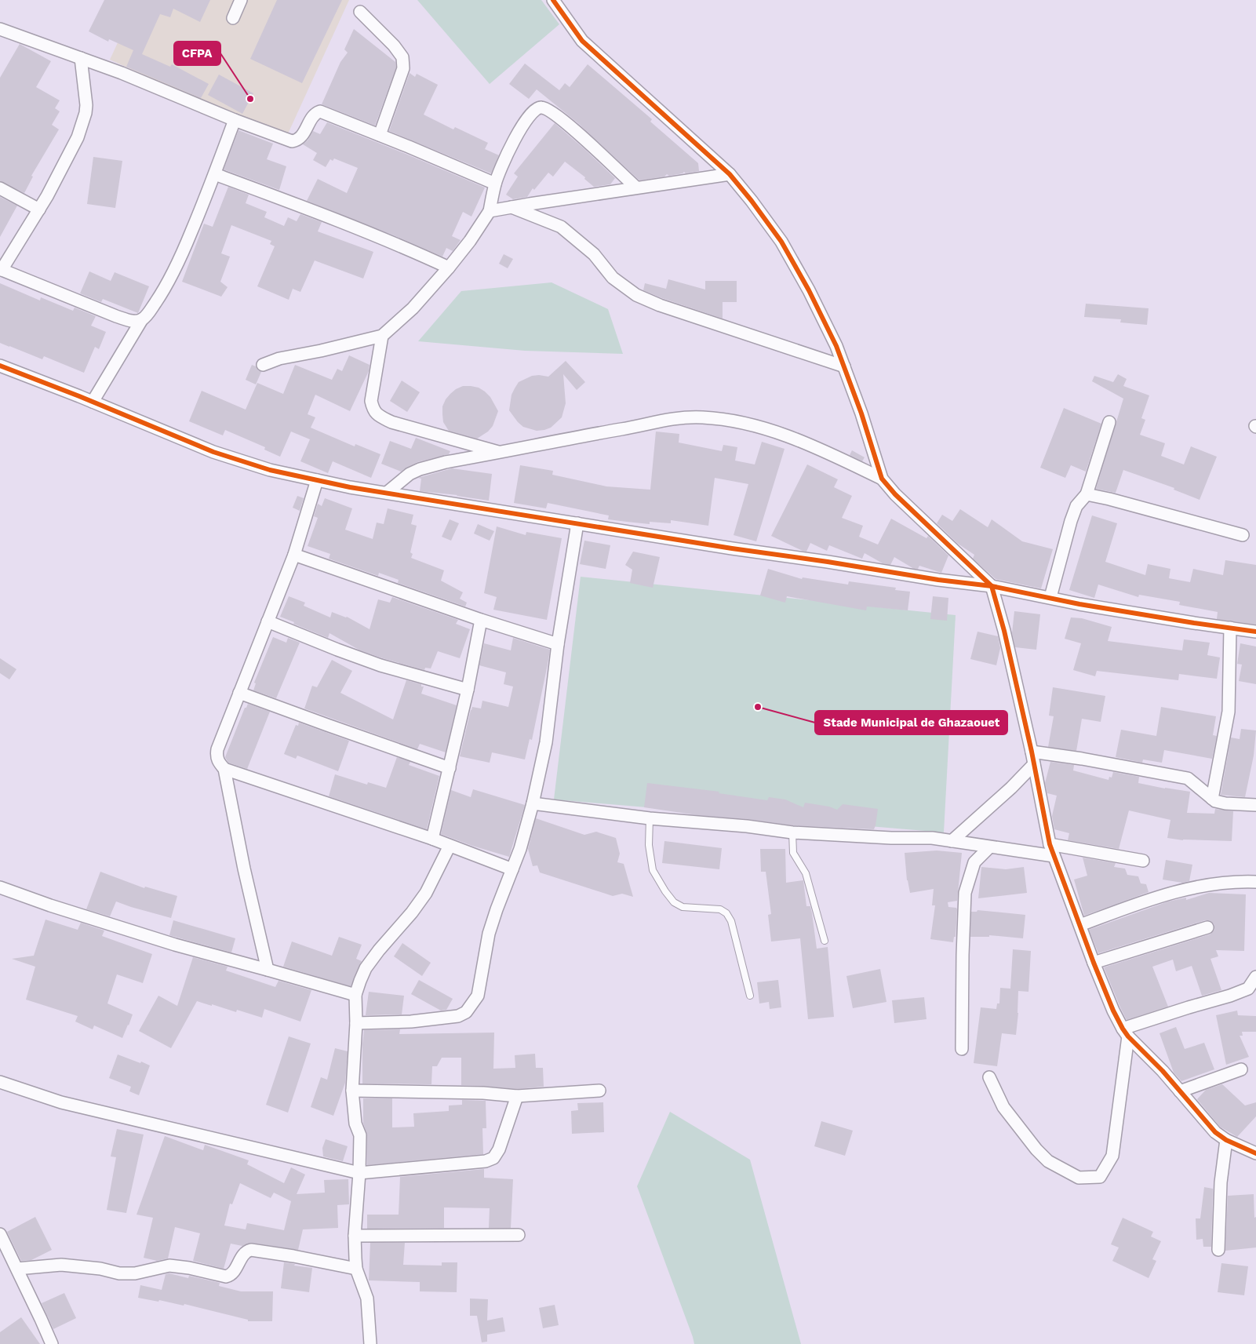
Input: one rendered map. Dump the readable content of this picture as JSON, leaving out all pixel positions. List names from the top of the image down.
{
  "places": ["CFPA", "Stade Municipal de Ghazaouet"]
}
